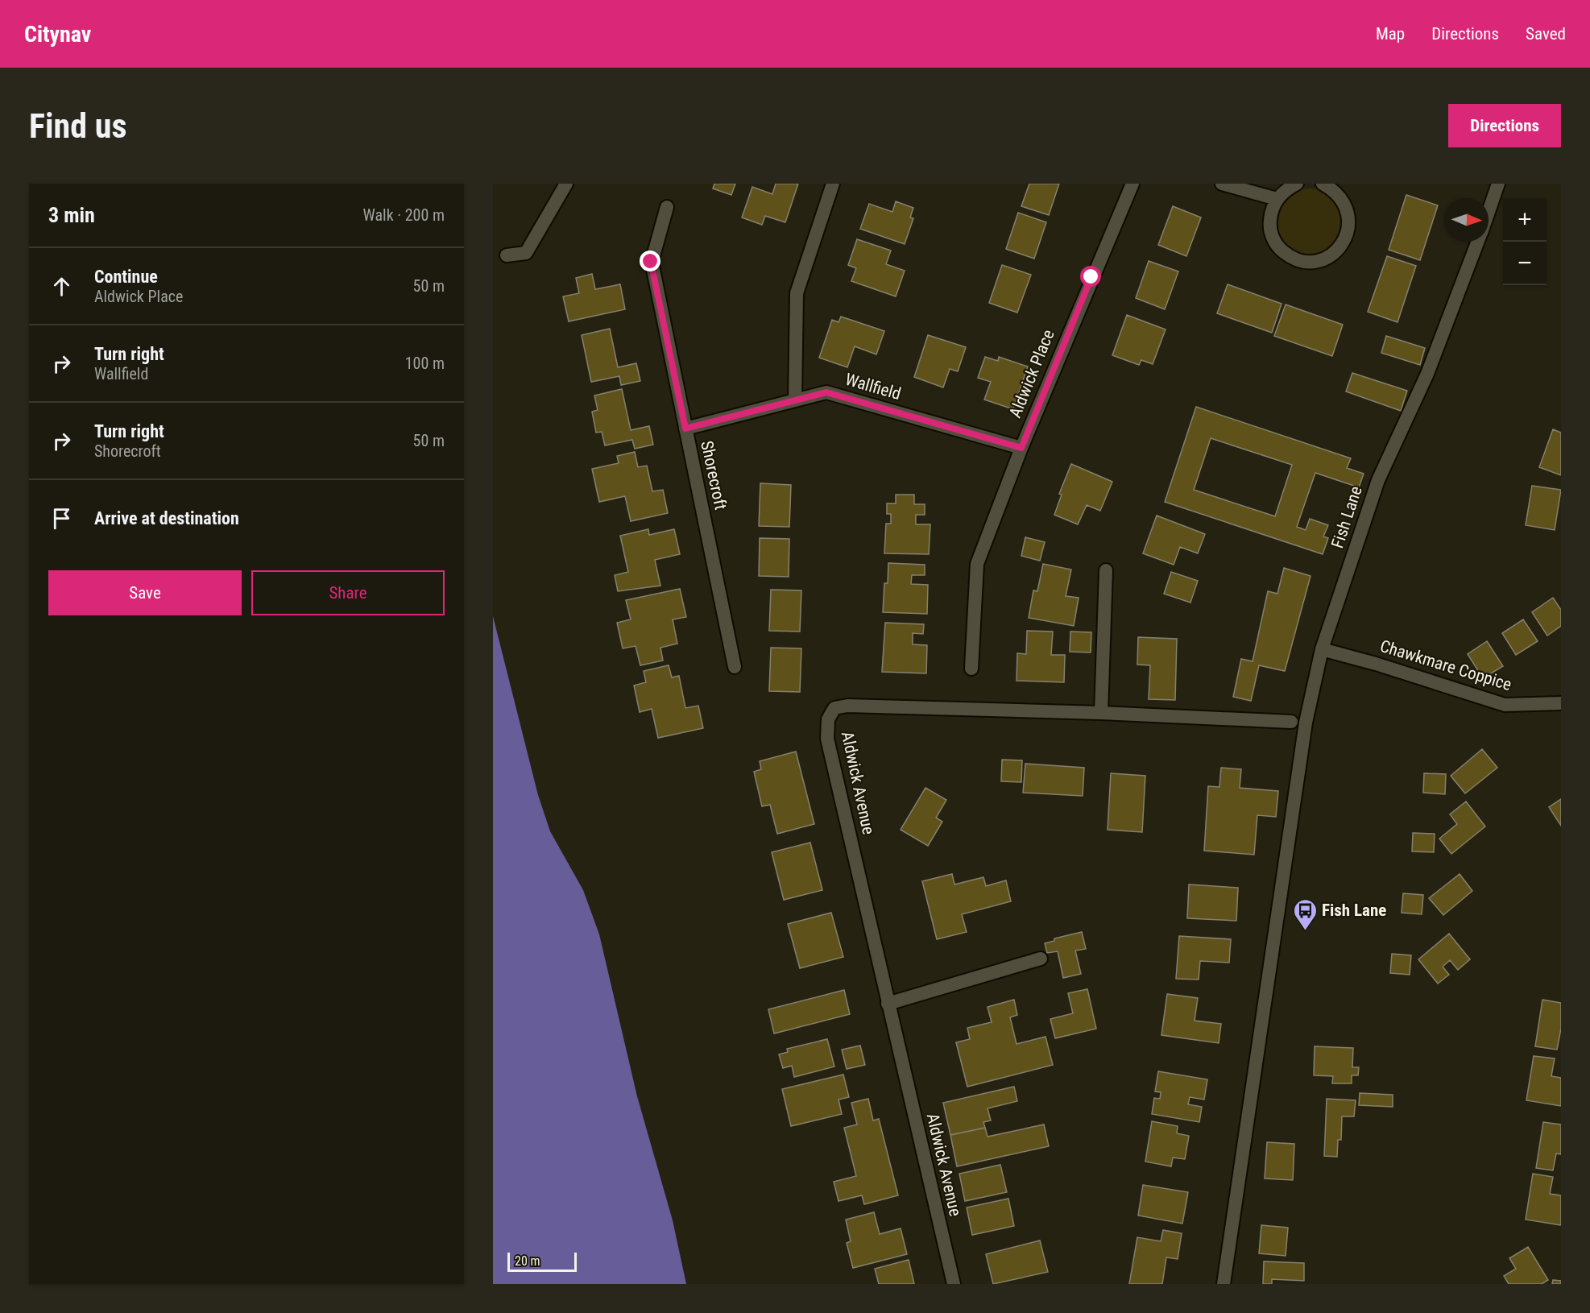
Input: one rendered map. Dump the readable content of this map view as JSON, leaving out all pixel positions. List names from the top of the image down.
{
  "streets": {
    "street": [
      "Aldwick Place",
      "Wallfield",
      "Shorecroft",
      "Fish Lane",
      "Chawkmare Coppice",
      "Aldwick Avenue"
    ]
  },
  "crossings": [
    ["Aldwick Place", "Wallfield"],
    ["Wallfield", "Shorecroft"],
    ["Fish Lane", "Chawkmare Coppice"]
  ],
  "places": {
    "bus stop": ["Fish Lane"]
  },
  "scale_bar": "20 m",
  "north": "right",
  "page": {
    "header": "Citynav",
    "nav": ["Map", "Directions", "Saved"],
    "buttons": [
      "Directions",
      ["Save", "Share"]
    ],
    "title": "Find us",
    "heading": ["3 min", "Walk · 200 m"],
    "map_buttons": ["+", "−"],
    "list": [
      ["Continue", "Aldwick Place", "50 m"],
      ["Turn right", "Wallfield", "100 m"],
      ["Turn right", "Shorecroft", "50 m"],
      "Arrive at destination"
    ],
    "scale": "20 m"
  }
}
